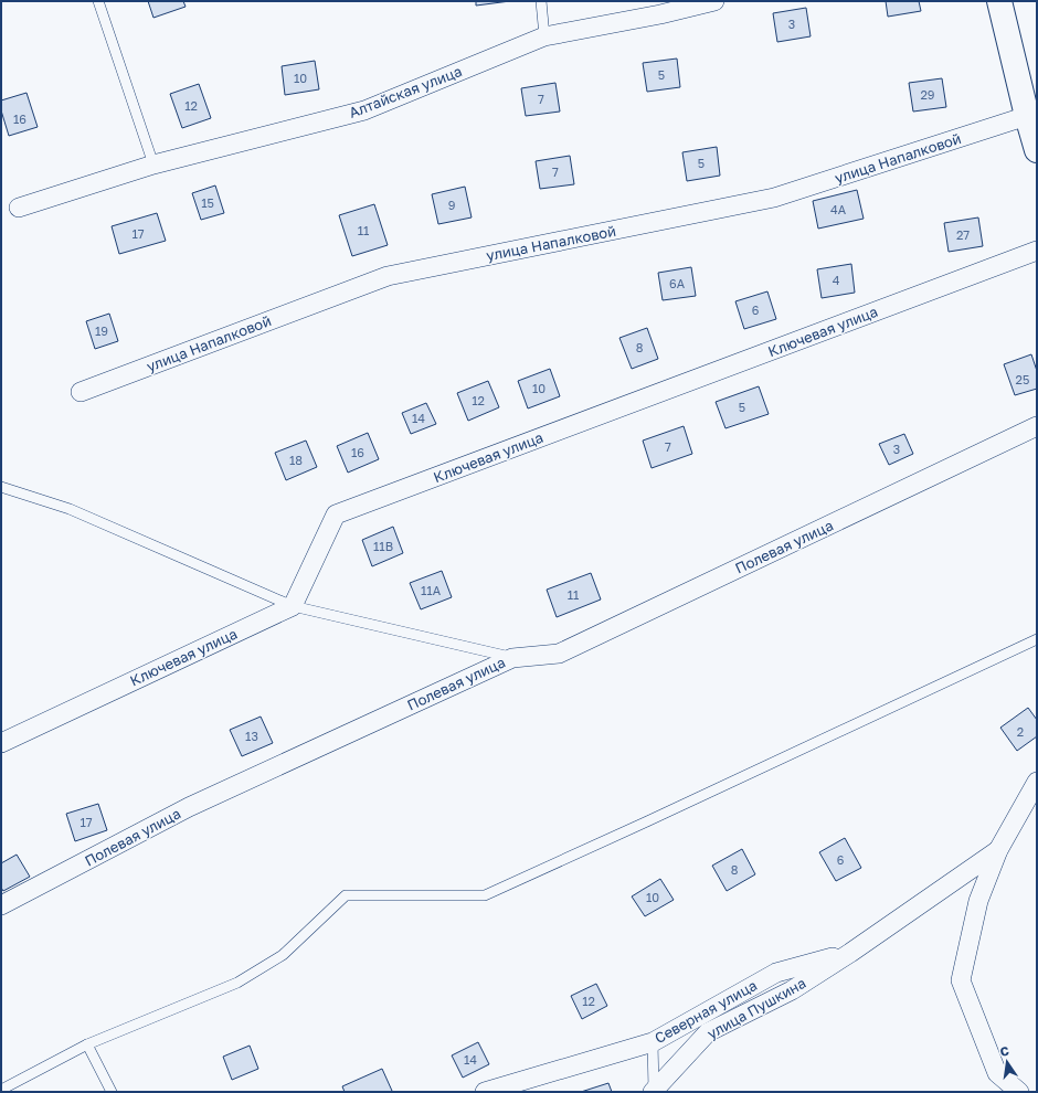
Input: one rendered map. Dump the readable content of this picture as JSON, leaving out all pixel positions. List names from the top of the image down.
{
  "streets": {
    "street": [
      "Алтайская улица",
      "улица Напалковой",
      "Ключевая улица",
      "Полевая улица",
      "улица Пушкина",
      "Северная улица"
    ]
  },
  "crossings": [
    ["улица Пушкина", "Северная улица"]
  ],
  "house_numbers": [
    "3",
    "5",
    "10",
    "29",
    "7",
    "12",
    "16",
    "5",
    "7",
    "15",
    "9",
    "4А",
    "11",
    "17",
    "27",
    "4",
    "6А",
    "6",
    "19",
    "8",
    "25",
    "10",
    "12",
    "5",
    "14",
    "7",
    "3",
    "16",
    "18",
    "11В",
    "11А",
    "11",
    "2",
    "13",
    "17",
    "6",
    "8",
    "10",
    "12",
    "14"
  ],
  "north": "top"
}
